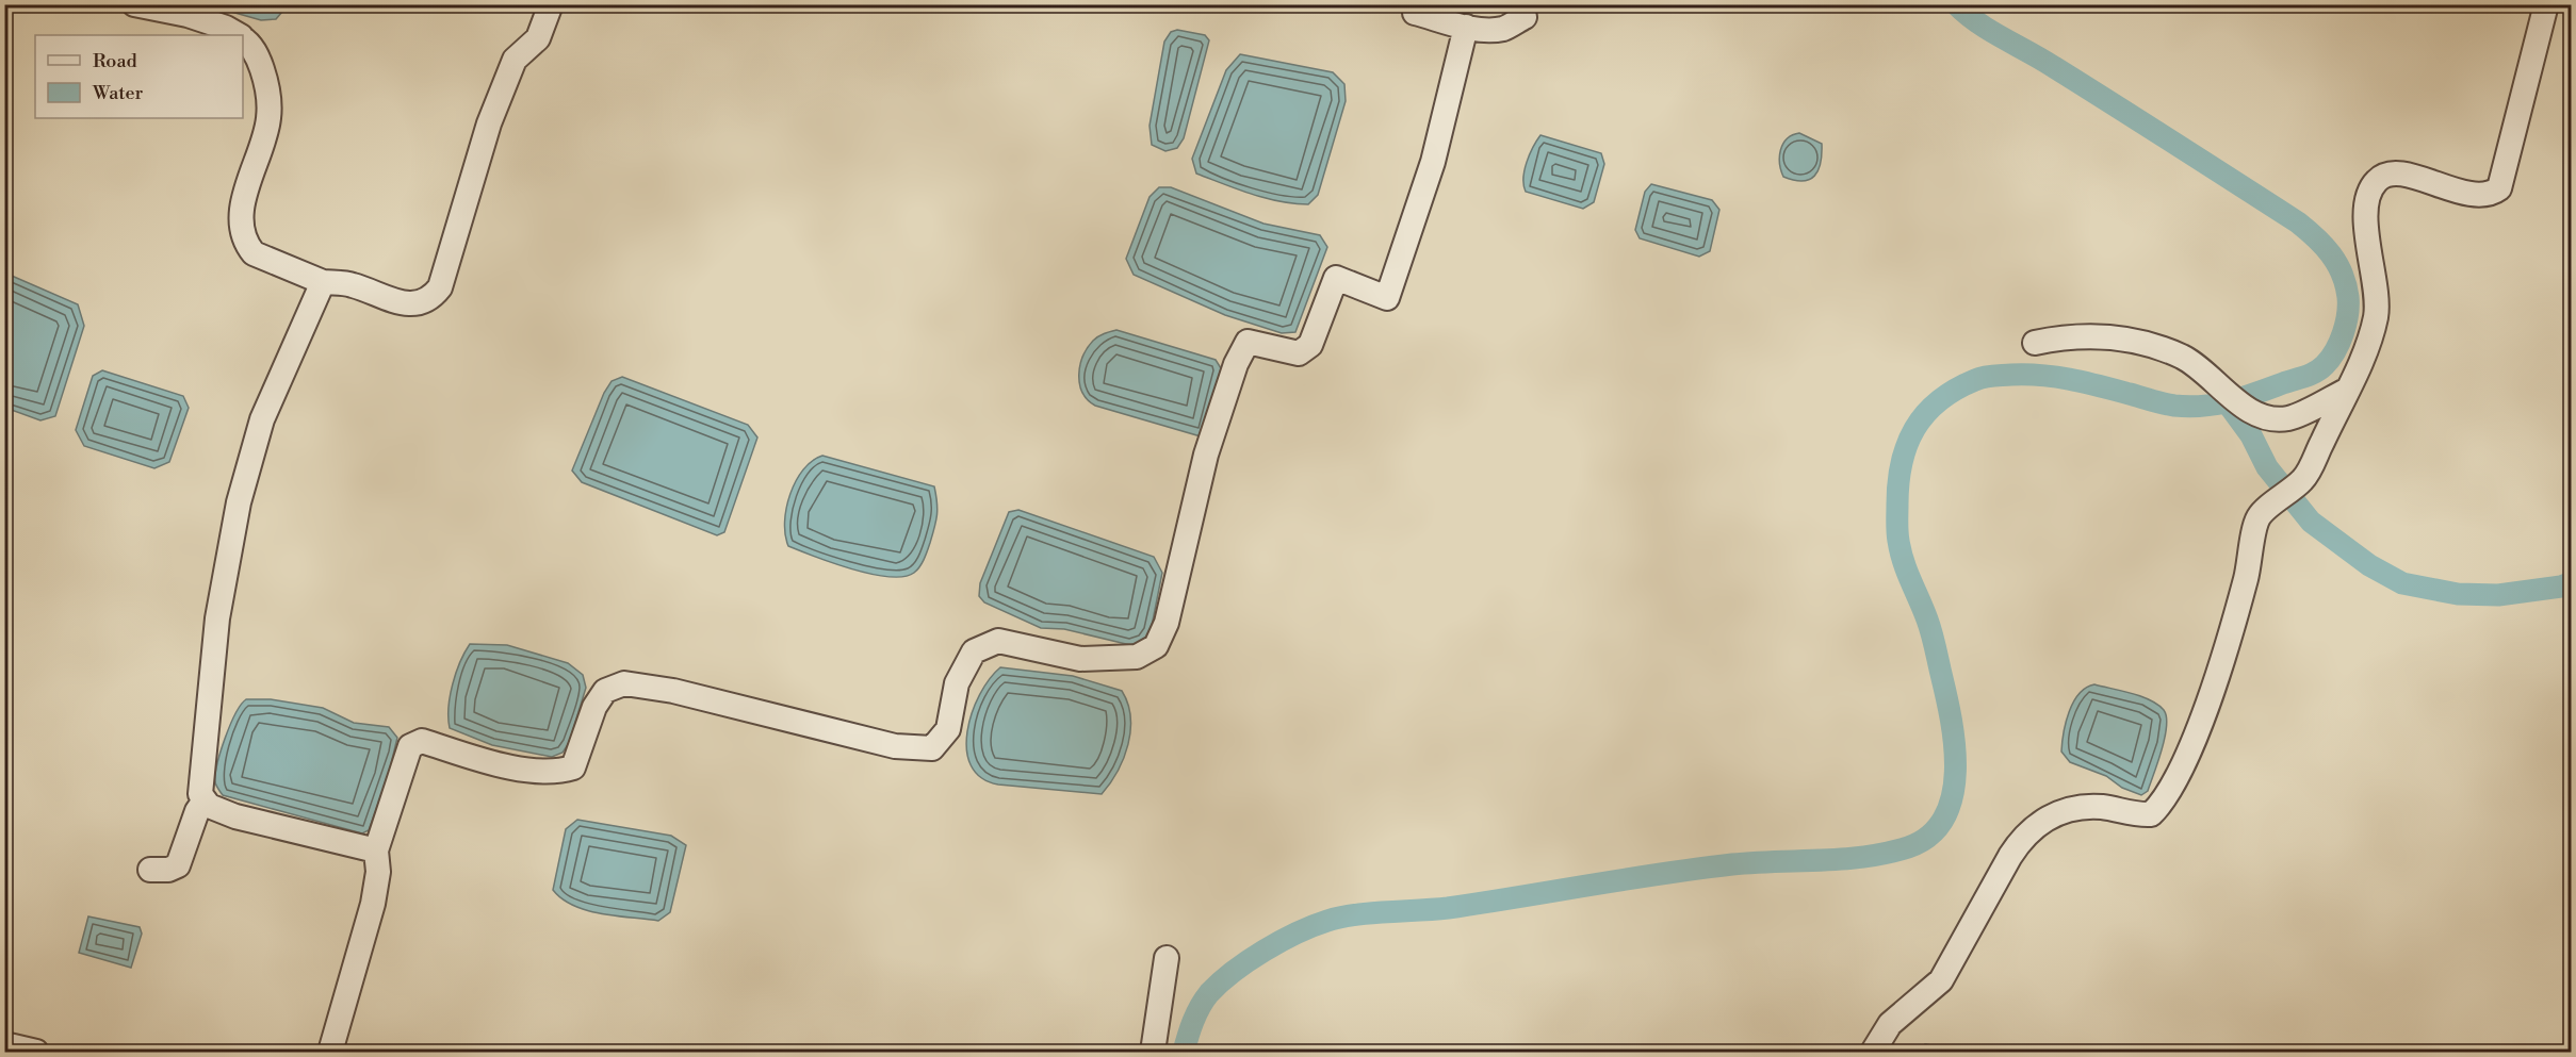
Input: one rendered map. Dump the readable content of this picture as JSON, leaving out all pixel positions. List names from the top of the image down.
{
  "legend": ["Road", "Water"]
}
